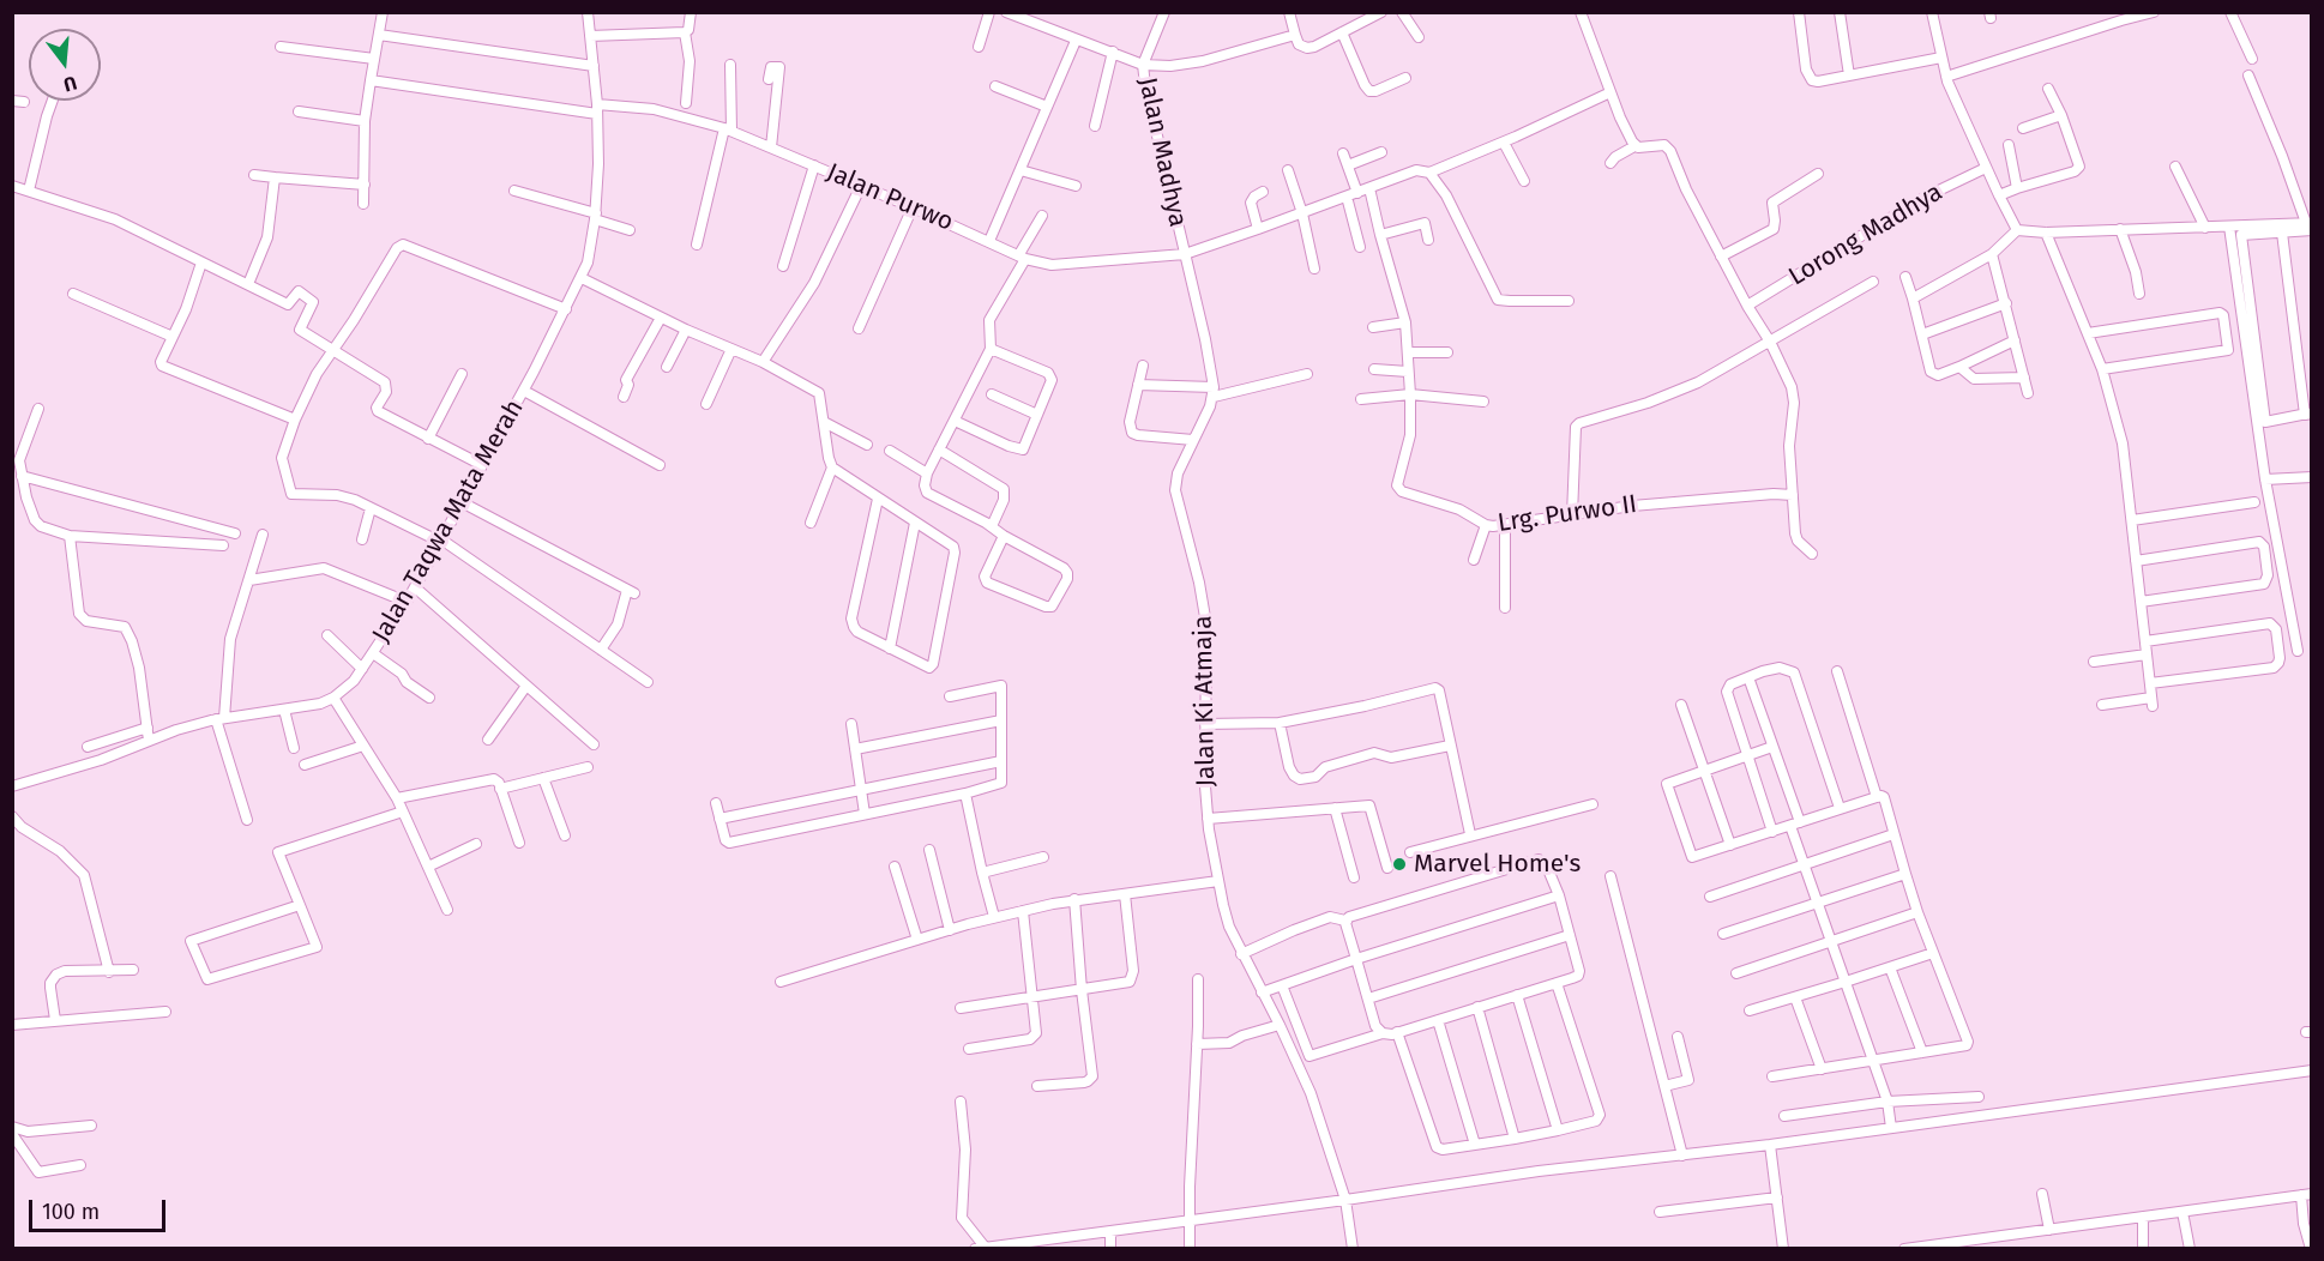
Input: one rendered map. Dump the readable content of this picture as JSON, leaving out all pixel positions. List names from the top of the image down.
{
  "streets": {
    "street": [
      "Jalan Madhya",
      "Jalan Purwo",
      "Lorong Madhya",
      "Lrg. Purwo II",
      "Jalan Taqwa Mata Merah",
      "Jalan Ki Atmaja"
    ]
  },
  "crossings": [
    ["Jalan Madhya", "Jalan Purwo"],
    ["Jalan Purwo", "Jalan Taqwa Mata Merah"]
  ],
  "places": ["Marvel Home's"],
  "scale_bar": "100 m",
  "north": "bottom"
}
